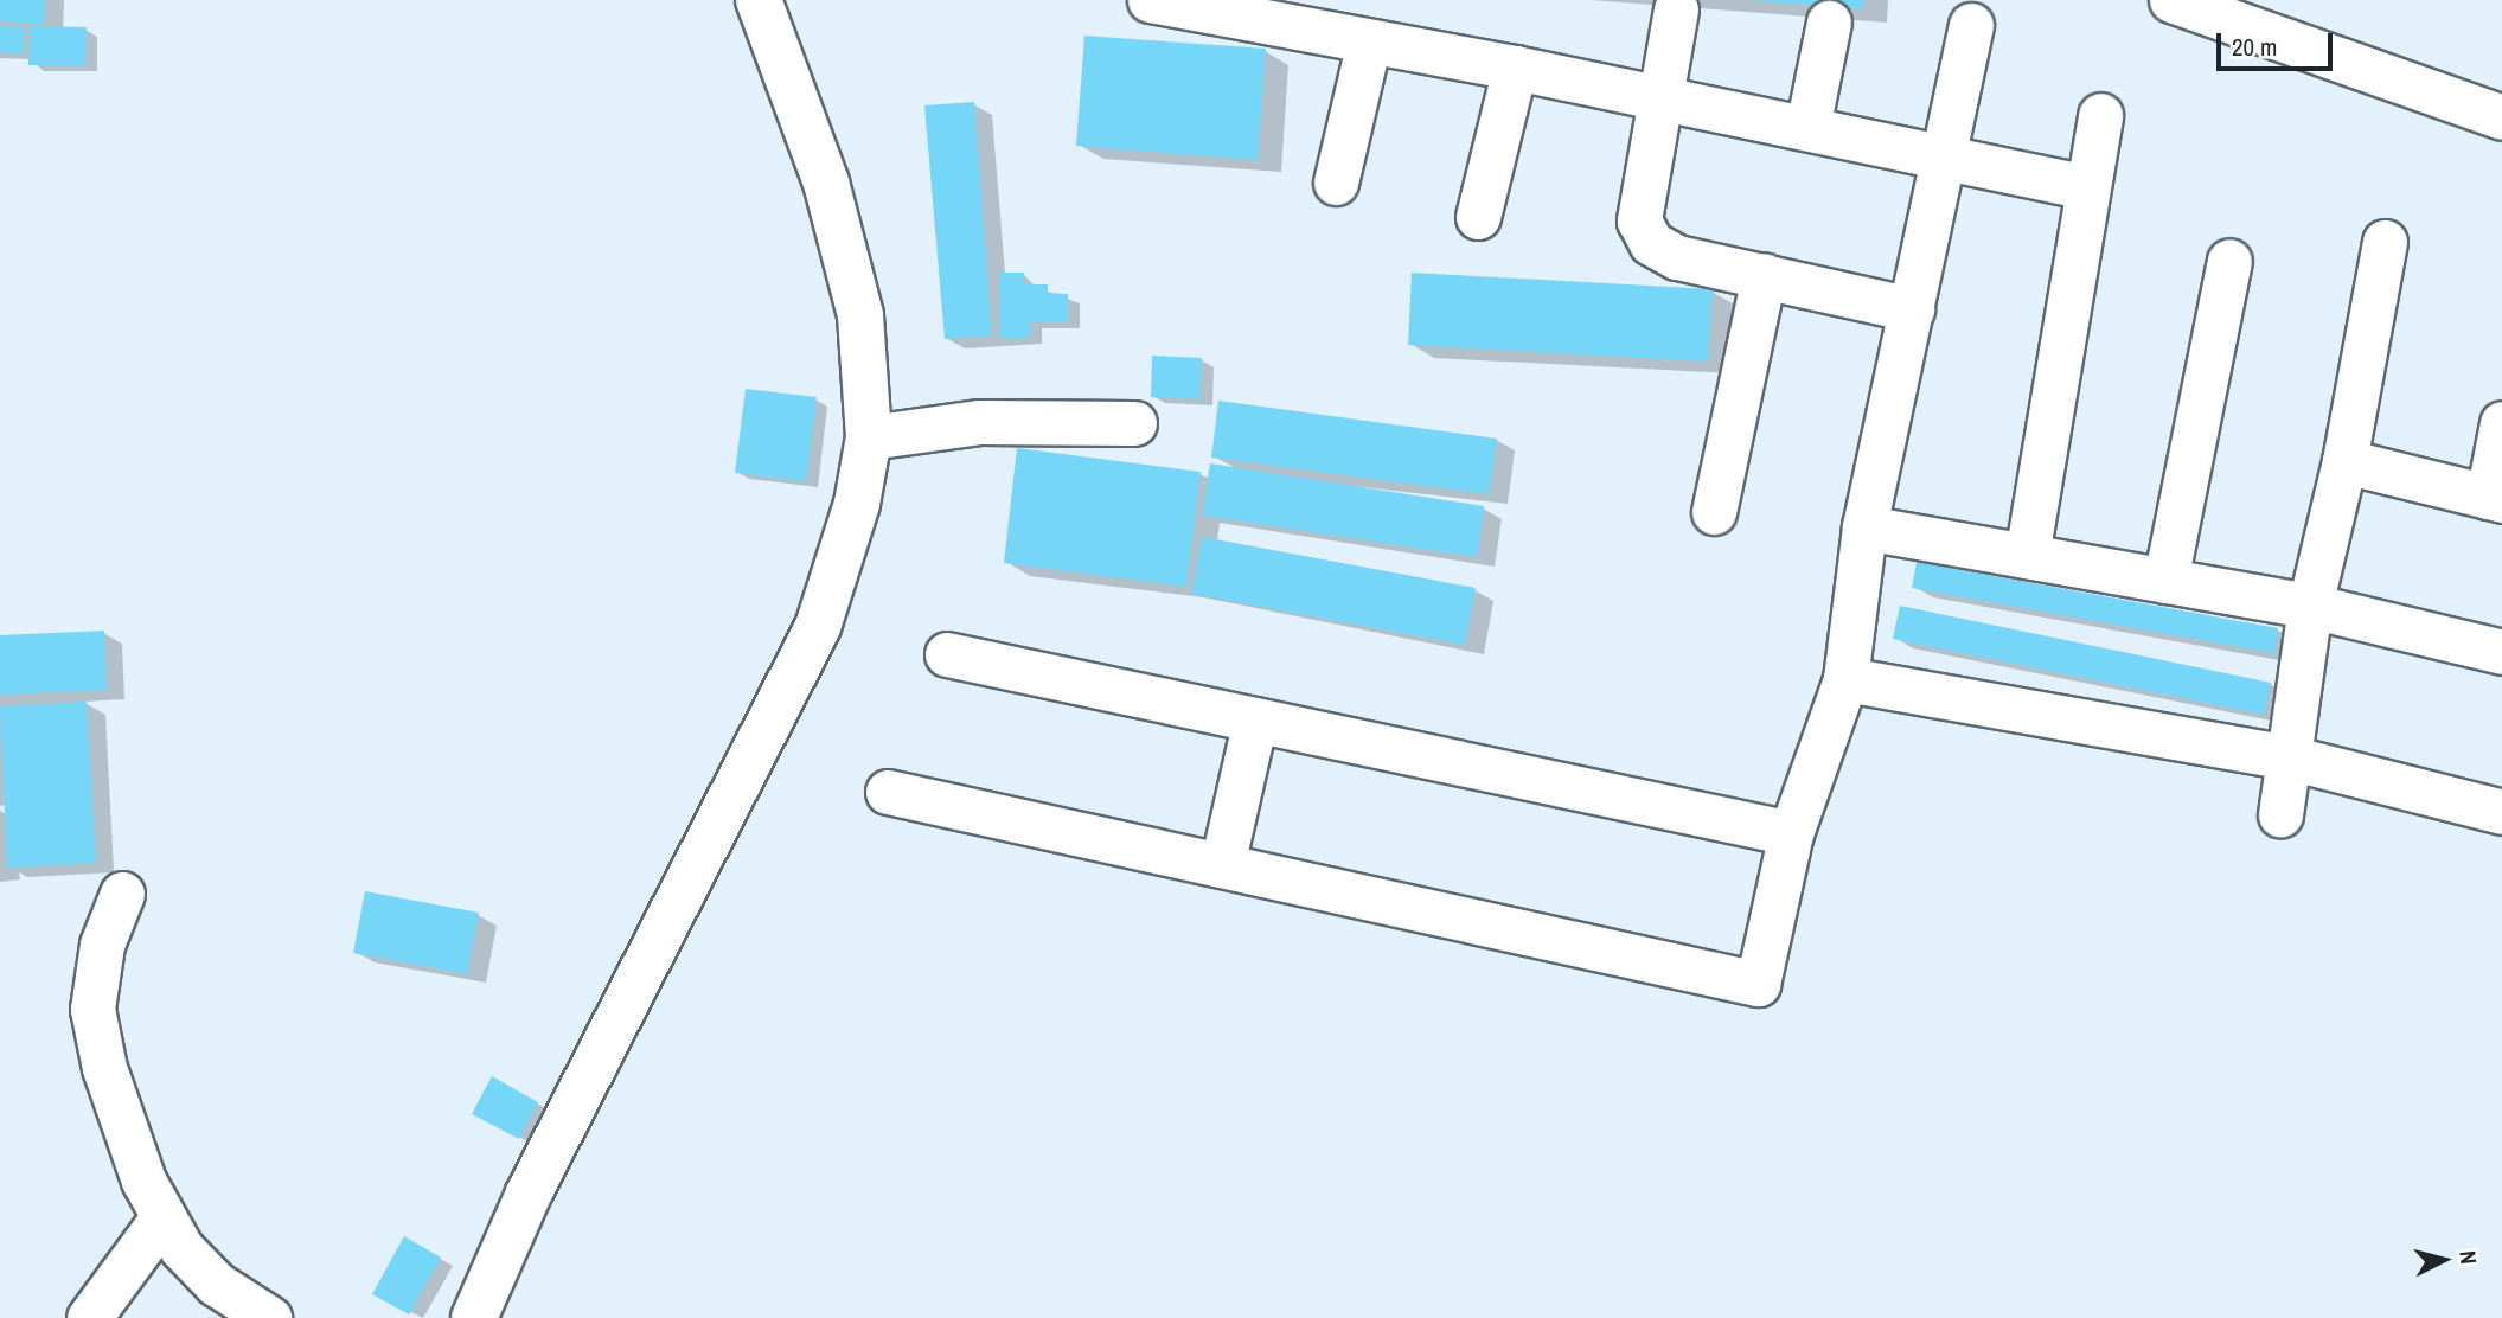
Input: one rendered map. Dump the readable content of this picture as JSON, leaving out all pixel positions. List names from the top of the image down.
{
  "scale_bar": "20 m",
  "north": "right"
}
